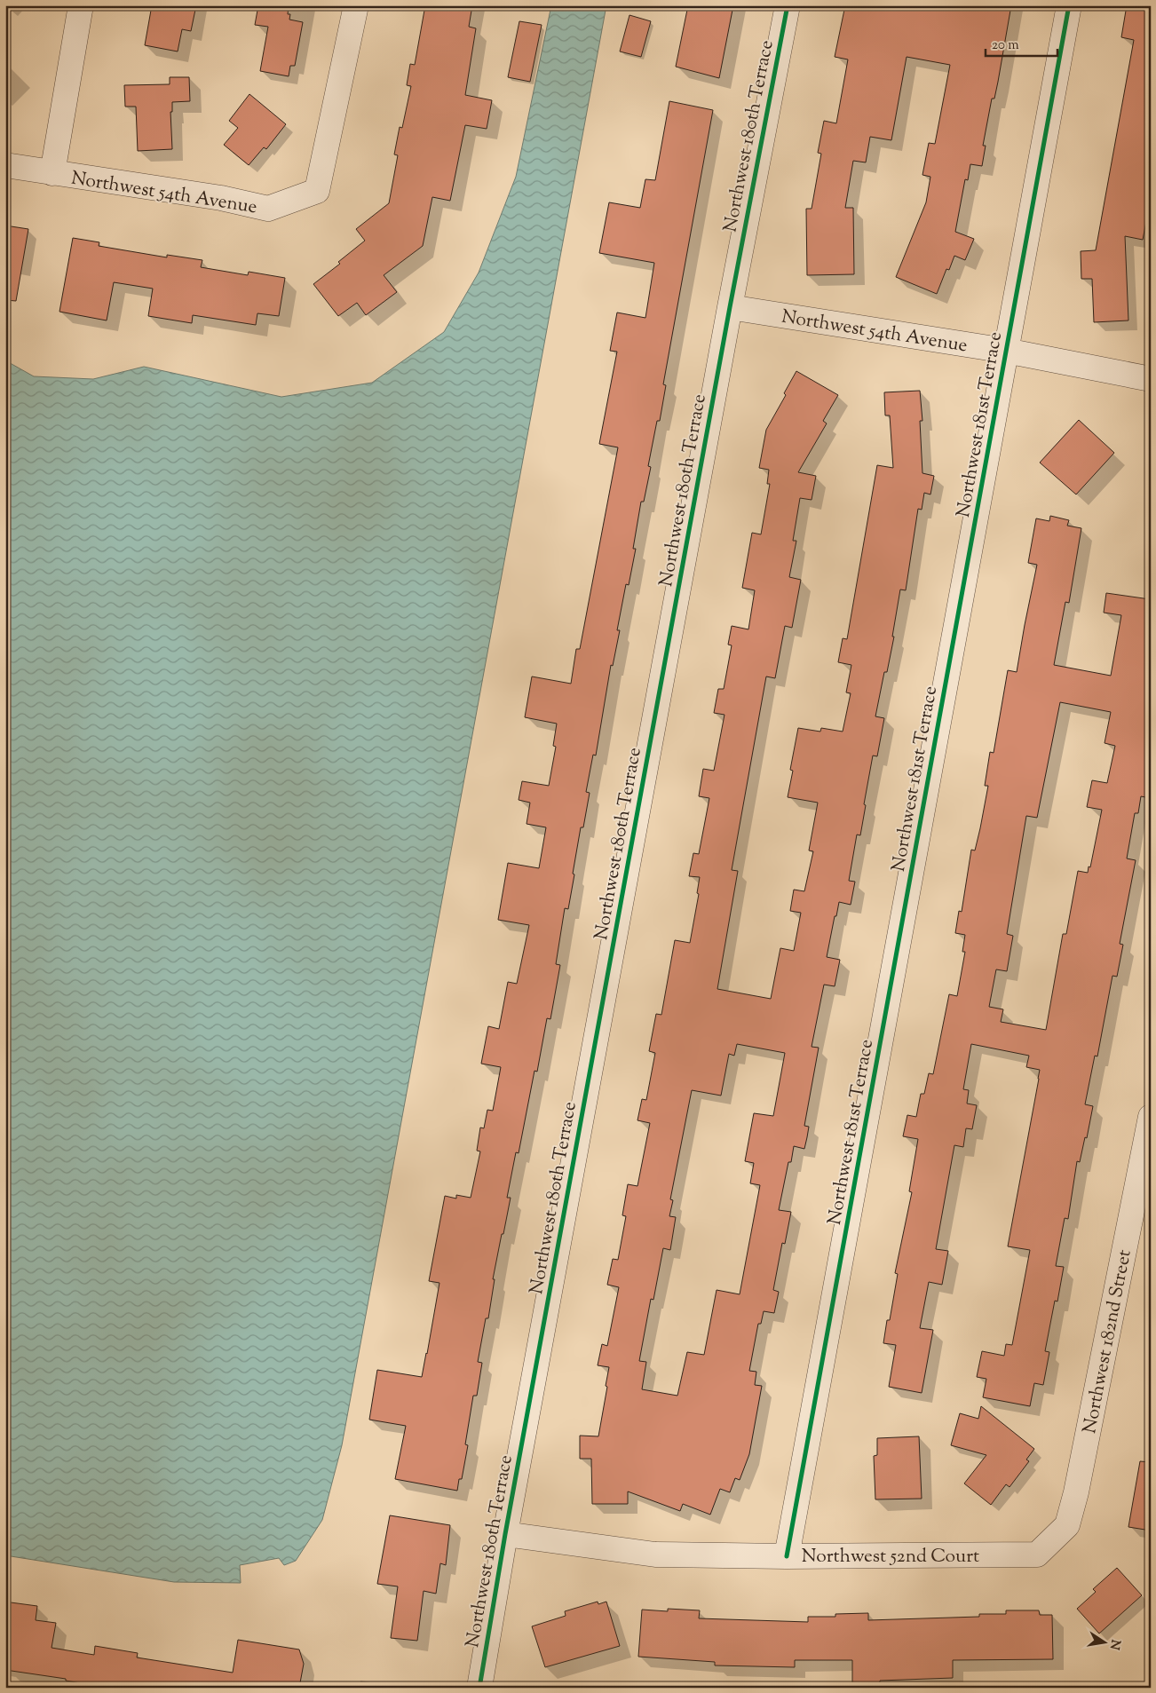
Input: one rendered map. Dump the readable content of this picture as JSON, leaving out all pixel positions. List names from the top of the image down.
{
  "streets": {
    "street": [
      "Northwest 180th Terrace",
      "Northwest 54th Avenue",
      "Northwest 181st Terrace",
      "Northwest 182nd Street",
      "Northwest 52nd Court"
    ]
  },
  "crossings": [
    ["Northwest 180th Terrace", "Northwest 54th Avenue"],
    ["Northwest 180th Terrace", "Northwest 52nd Court"],
    ["Northwest 54th Avenue", "Northwest 181st Terrace"],
    ["Northwest 181st Terrace", "Northwest 52nd Court"],
    ["Northwest 182nd Street", "Northwest 52nd Court"]
  ],
  "scale_bar": "20 m",
  "north": "right"
}
